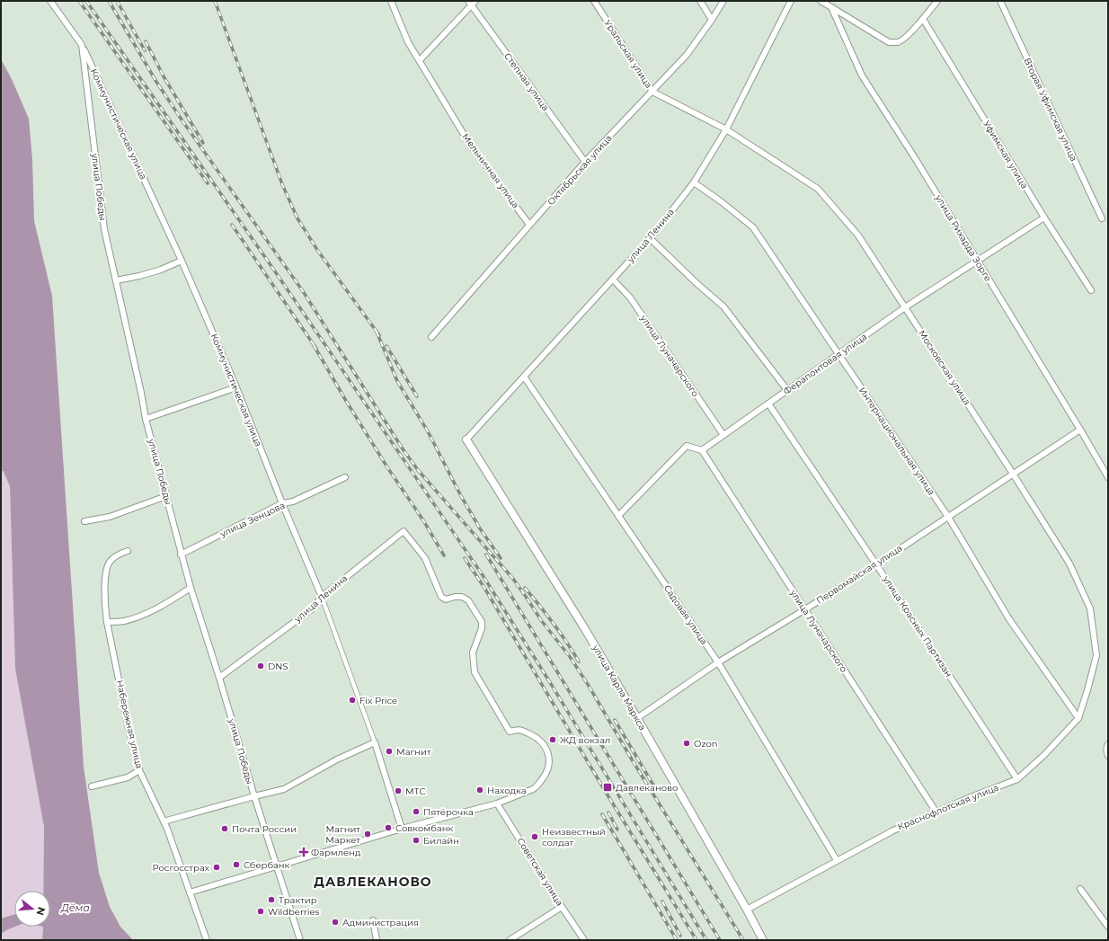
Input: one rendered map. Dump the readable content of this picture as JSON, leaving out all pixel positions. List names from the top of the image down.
{
  "streets": {
    "street": [
      "Уральская улица",
      "Степная улица",
      "Вторая Уфимская улица",
      "Коммунистическая улица",
      "Уфимская улица",
      "Октябрьская улица",
      "Мельничная улица",
      "улица Победы",
      "улица Ленина",
      "улица Рихарда Зорге",
      "улица Луначарского",
      "Ферапонтовая улица",
      "Московская улица",
      "Интернациональная улица",
      "улица Зенцова",
      "Первомайская улица",
      "Садовая улица",
      "улица Красных Партизан",
      "улица Карла Маркса",
      "Набережная улица",
      "Краснофлотская улица",
      "Советская улица"
    ]
  },
  "crossings": [
    ["Уральская улица", "Октябрьская улица"],
    ["Уральская улица", "улица Ленина"],
    ["Уральская улица", "Московская улица"],
    ["Степная улица", "Октябрьская улица"],
    ["Коммунистическая улица", "улица Победы"],
    ["Коммунистическая улица", "улица Ленина"],
    ["Коммунистическая улица", "улица Зенцова"],
    ["Уфимская улица", "Ферапонтовая улица"],
    ["Октябрьская улица", "Мельничная улица"],
    ["улица Победы", "улица Ленина"],
    ["улица Победы", "улица Зенцова"],
    ["улица Ленина", "улица Луначарского"],
    ["улица Ленина", "Московская улица"],
    ["улица Ленина", "Интернациональная улица"],
    ["улица Ленина", "Садовая улица"],
    ["улица Ленина", "улица Карла Маркса"],
    ["улица Ленина", "Советская улица"],
    ["улица Рихарда Зорге", "Ферапонтовая улица"],
    ["улица Рихарда Зорге", "Первомайская улица"],
    ["улица Луначарского", "Ферапонтовая улица"],
    ["улица Луначарского", "Первомайская улица"],
    ["улица Луначарского", "Краснофлотская улица"],
    ["Ферапонтовая улица", "Московская улица"],
    ["Ферапонтовая улица", "Интернациональная улица"],
    ["Ферапонтовая улица", "улица Красных Партизан"],
    ["Московская улица", "Первомайская улица"],
    ["Московская улица", "Краснофлотская улица"],
    ["Интернациональная улица", "Первомайская улица"],
    ["Интернациональная улица", "Краснофлотская улица"],
    ["Первомайская улица", "Садовая улица"],
    ["Первомайская улица", "улица Красных Партизан"],
    ["Первомайская улица", "улица Карла Маркса"],
    ["Садовая улица", "Краснофлотская улица"],
    ["улица Красных Партизан", "Краснофлотская улица"],
    ["улица Карла Маркса", "Краснофлотская улица"]
  ],
  "districts": ["ДАВЛЕКАНОВО"],
  "water": ["Дёма"],
  "places": {
    "other": [
      "DNS",
      "Fix Price",
      "ЖД вокзал",
      "Ozon",
      "Магнит",
      "Находка",
      "МТС",
      "Пятёрочка",
      "Совкомбанк",
      "Почта России",
      "Магнит Маркет",
      "Неизвестный солдат",
      "Билайн",
      "Сбербанк",
      "Росгосстрах",
      "Трактир",
      "Wildberries",
      "Администрация"
    ],
    "transit": ["Давлеканово"],
    "health": ["Фармленд"]
  },
  "north": "right"
}
